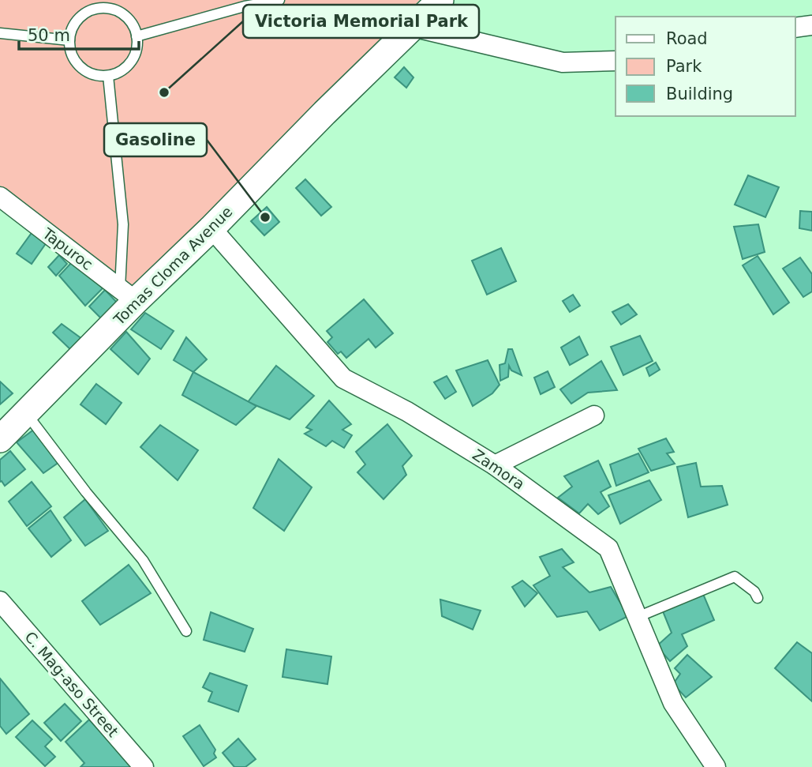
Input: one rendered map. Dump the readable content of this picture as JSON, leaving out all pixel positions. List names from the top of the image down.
{
  "streets": {
    "main road": ["Tomas Cloma Avenue"],
    "street": ["Tapuroc", "Zamora", "C. Mag-aso Street"]
  },
  "crossings": [
    ["Tapuroc", "Tomas Cloma Avenue"],
    ["Tomas Cloma Avenue", "Zamora"]
  ],
  "places": ["Victoria Memorial Park", "Gasoline"],
  "legend": ["Road", "Park", "Building"],
  "scale_bar": "50 m"
}
